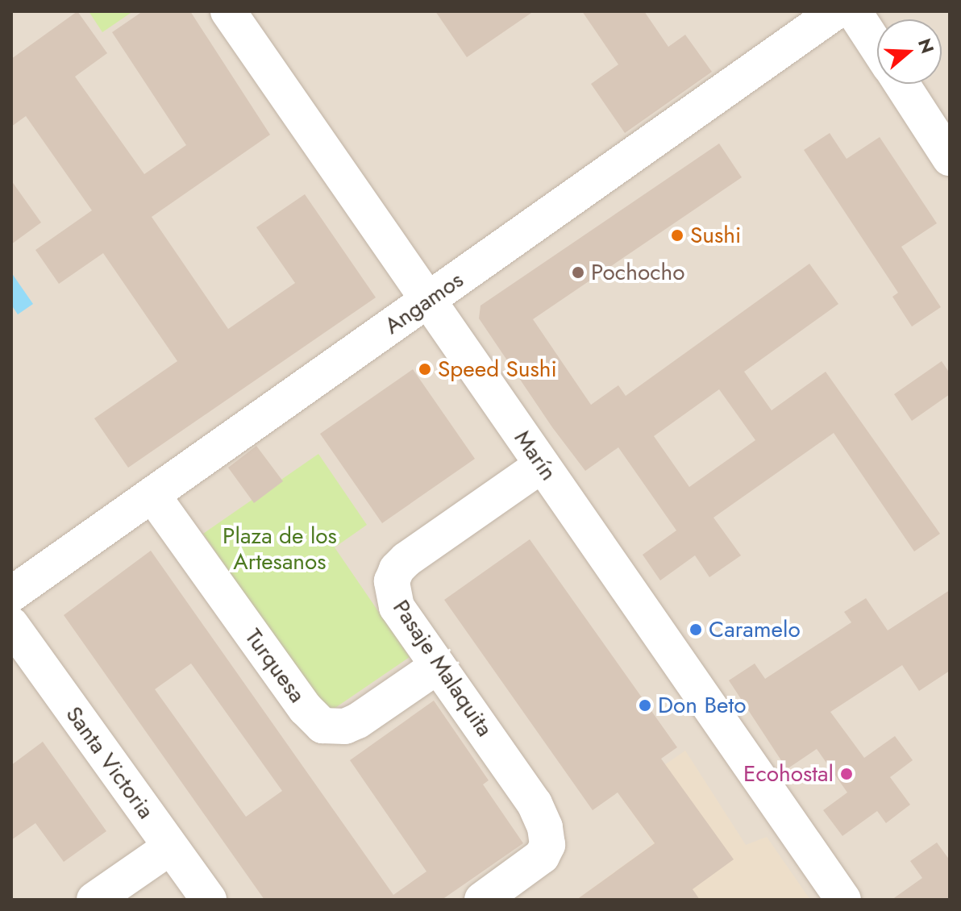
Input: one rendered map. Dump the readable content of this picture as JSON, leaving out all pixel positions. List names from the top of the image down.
{
  "streets": {
    "street": [
      "Angamos",
      "Marín",
      "Turquesa",
      "Pasaje Malaquita",
      "Santa Victoria"
    ]
  },
  "crossings": [
    ["Angamos", "Marín"],
    ["Angamos", "Turquesa"],
    ["Marín", "Pasaje Malaquita"],
    ["Turquesa", "Pasaje Malaquita"]
  ],
  "parks": ["Plaza de los Artesanos"],
  "places": [
    "Sushi",
    "Pochocho",
    "Speed Sushi",
    "Caramelo",
    "Don Beto",
    "Ecohostal"
  ],
  "north": "right"
}
